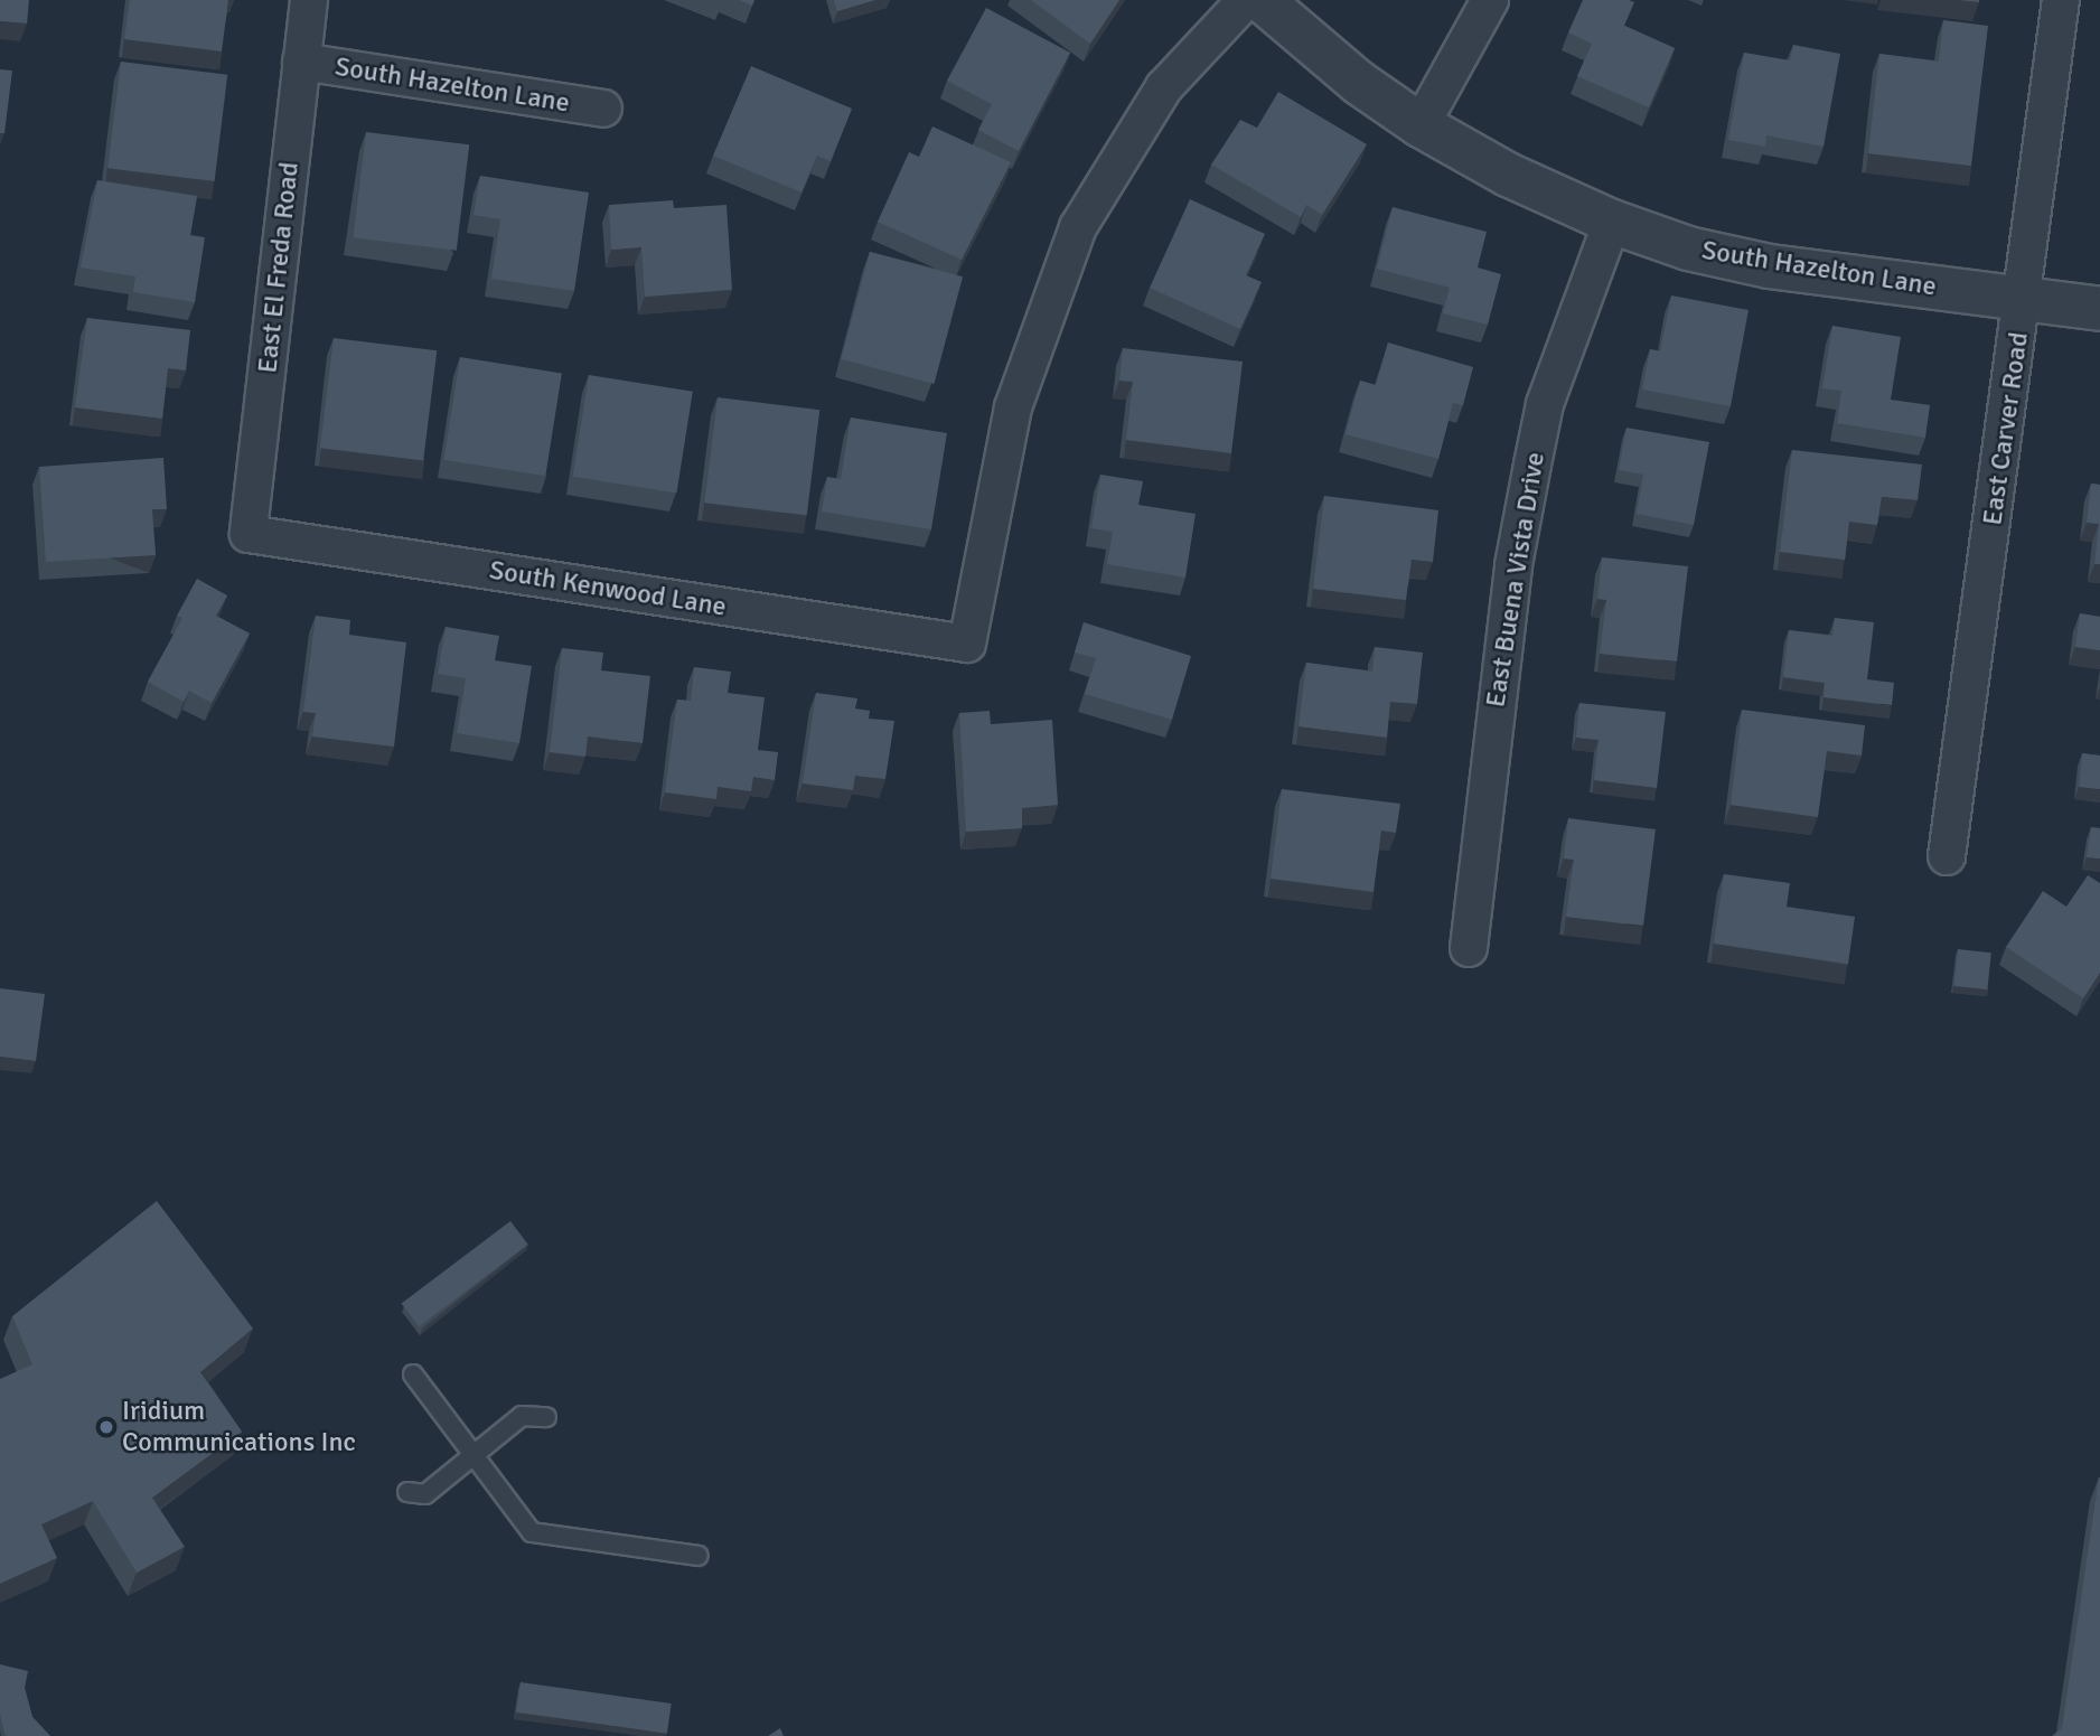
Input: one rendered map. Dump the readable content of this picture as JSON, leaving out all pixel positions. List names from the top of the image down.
{
  "streets": {
    "street": [
      "South Hazelton Lane",
      "East El Freda Road",
      "East Carver Road",
      "East Buena Vista Drive",
      "South Kenwood Lane"
    ]
  },
  "crossings": [
    ["South Hazelton Lane", "East El Freda Road"],
    ["South Hazelton Lane", "East Carver Road"],
    ["South Hazelton Lane", "East Buena Vista Drive"],
    ["East El Freda Road", "South Kenwood Lane"]
  ],
  "places": ["Iridium Communications Inc"]
}
